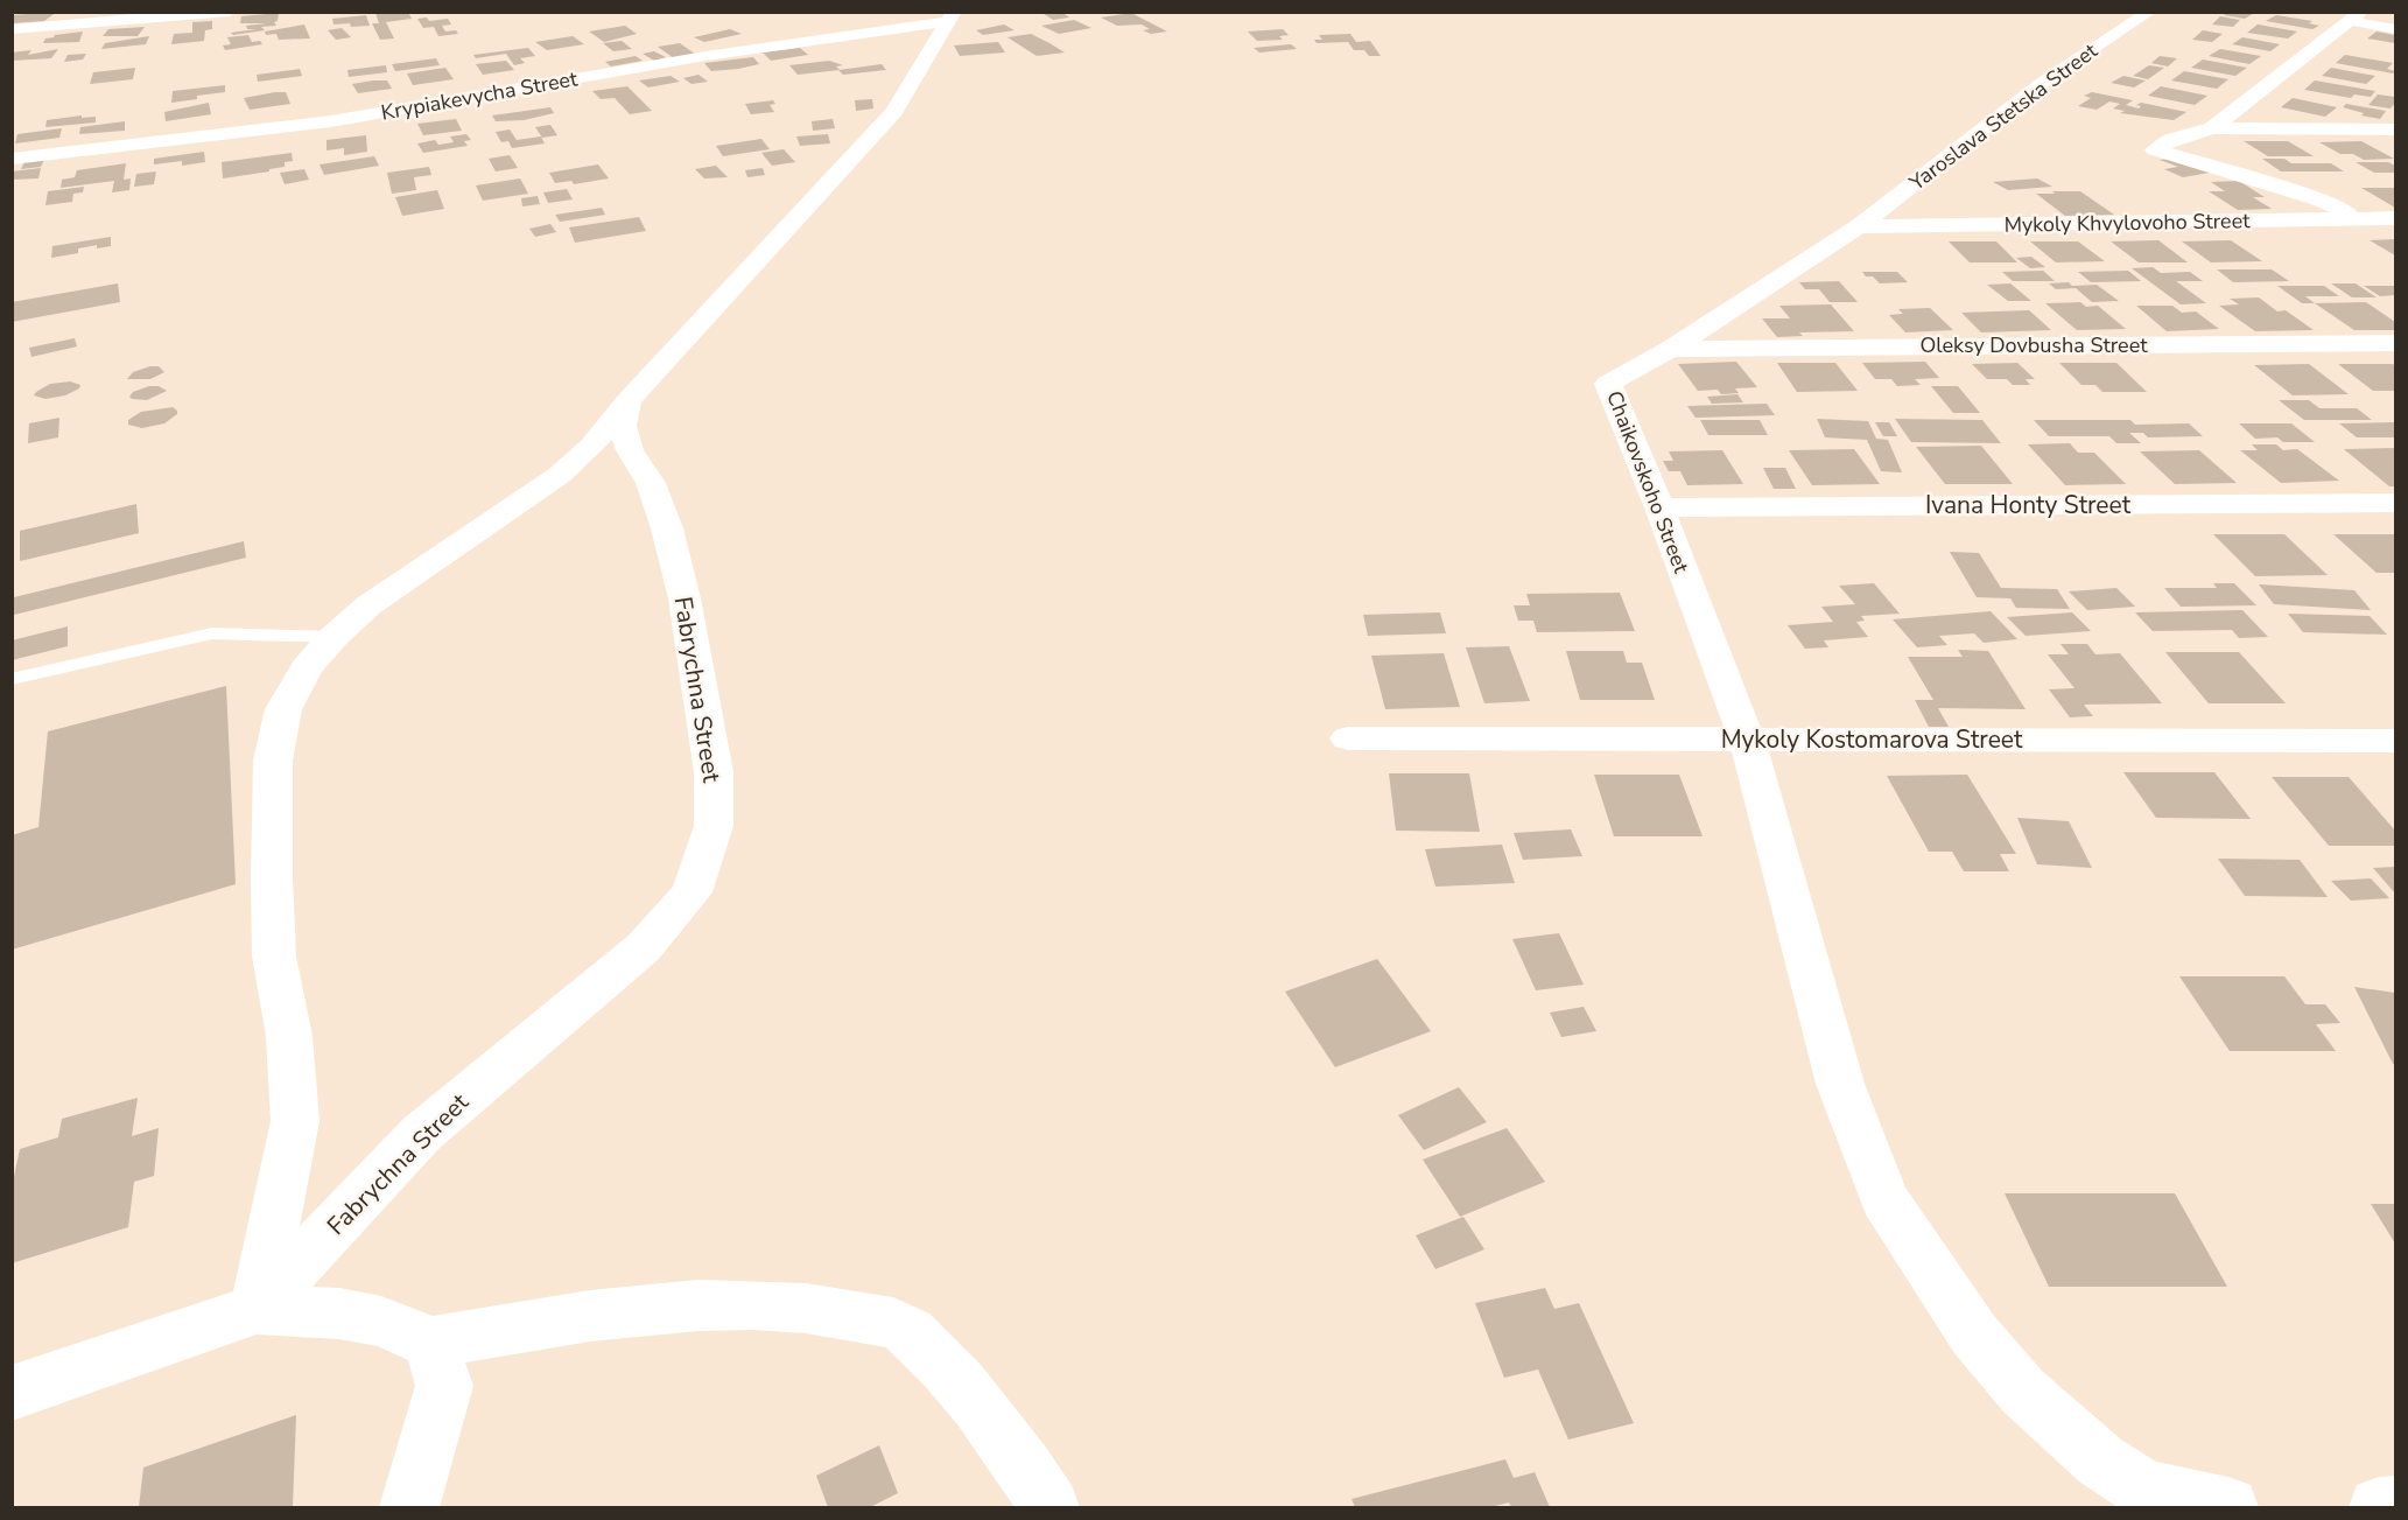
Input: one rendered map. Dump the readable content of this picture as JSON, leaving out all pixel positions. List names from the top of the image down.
{
  "streets": {
    "street": [
      "Krypiakevycha Street",
      "Yaroslava Stetska Street",
      "Mykoly Khvylovoho Street",
      "Oleksy Dovbusha Street",
      "Chaikovskoho Street",
      "Ivana Honty Street",
      "Fabrychna Street",
      "Mykoly Kostomarova Street"
    ]
  },
  "crossings": [
    ["Yaroslava Stetska Street", "Mykoly Khvylovoho Street"],
    ["Yaroslava Stetska Street", "Chaikovskoho Street"],
    ["Mykoly Khvylovoho Street", "Chaikovskoho Street"],
    ["Oleksy Dovbusha Street", "Chaikovskoho Street"],
    ["Chaikovskoho Street", "Ivana Honty Street"],
    ["Chaikovskoho Street", "Mykoly Kostomarova Street"]
  ]
}
